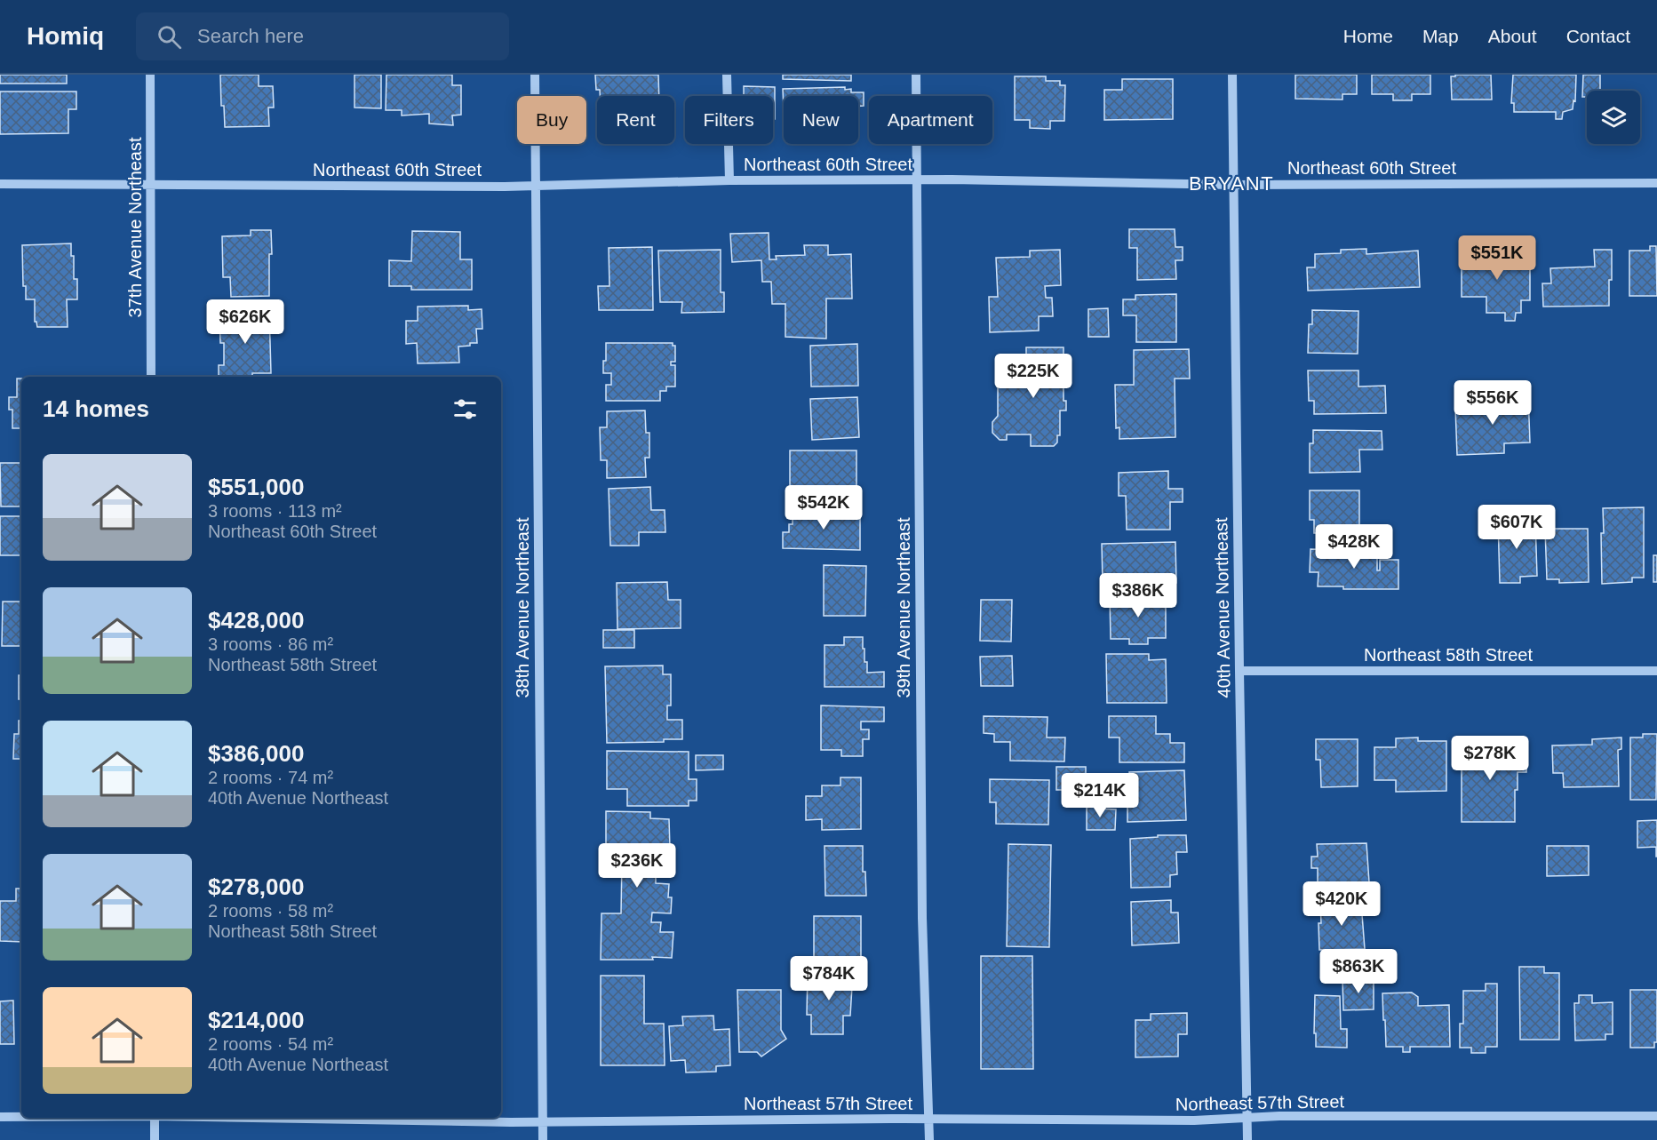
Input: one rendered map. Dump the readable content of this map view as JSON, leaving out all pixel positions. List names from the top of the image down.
{
  "streets": {
    "street": [
      "Northeast 60th Street",
      "37th Avenue Northeast",
      "38th Avenue Northeast",
      "39th Avenue Northeast",
      "40th Avenue Northeast",
      "Northeast 58th Street",
      "Northeast 57th Street"
    ]
  },
  "crossings": [
    ["Northeast 60th Street", "37th Avenue Northeast"],
    ["Northeast 60th Street", "38th Avenue Northeast"],
    ["Northeast 60th Street", "39th Avenue Northeast"],
    ["Northeast 60th Street", "40th Avenue Northeast"],
    ["38th Avenue Northeast", "Northeast 57th Street"],
    ["39th Avenue Northeast", "Northeast 57th Street"],
    ["40th Avenue Northeast", "Northeast 58th Street"],
    ["40th Avenue Northeast", "Northeast 57th Street"]
  ],
  "districts": ["BRYANT"],
  "page": {
    "header": "Homiq",
    "search": "Search here",
    "nav": [
      "Home",
      "Map",
      "About",
      "Contact"
    ],
    "chip": [
      "Buy",
      "Rent",
      "Filters",
      "New",
      "Apartment"
    ],
    "price": [
      "$551K",
      "$626K",
      "$225K",
      "$556K",
      "$542K",
      "$607K",
      "$428K",
      "$386K",
      "$278K",
      "$214K",
      "$236K",
      "$420K",
      "$863K",
      "$784K"
    ],
    "heading": "14 homes",
    "list": [
      {
        "name": "$551,000",
        "note": "3 rooms · 113 m² · Northeast 60th Street"
      },
      {
        "name": "$428,000",
        "note": "3 rooms · 86 m² · Northeast 58th Street"
      },
      {
        "name": "$386,000",
        "note": "2 rooms · 74 m² · 40th Avenue Northeast"
      },
      {
        "name": "$278,000",
        "note": "2 rooms · 58 m² · Northeast 58th Street"
      },
      {
        "name": "$214,000",
        "note": "2 rooms · 54 m² · 40th Avenue Northeast"
      }
    ]
  }
}
